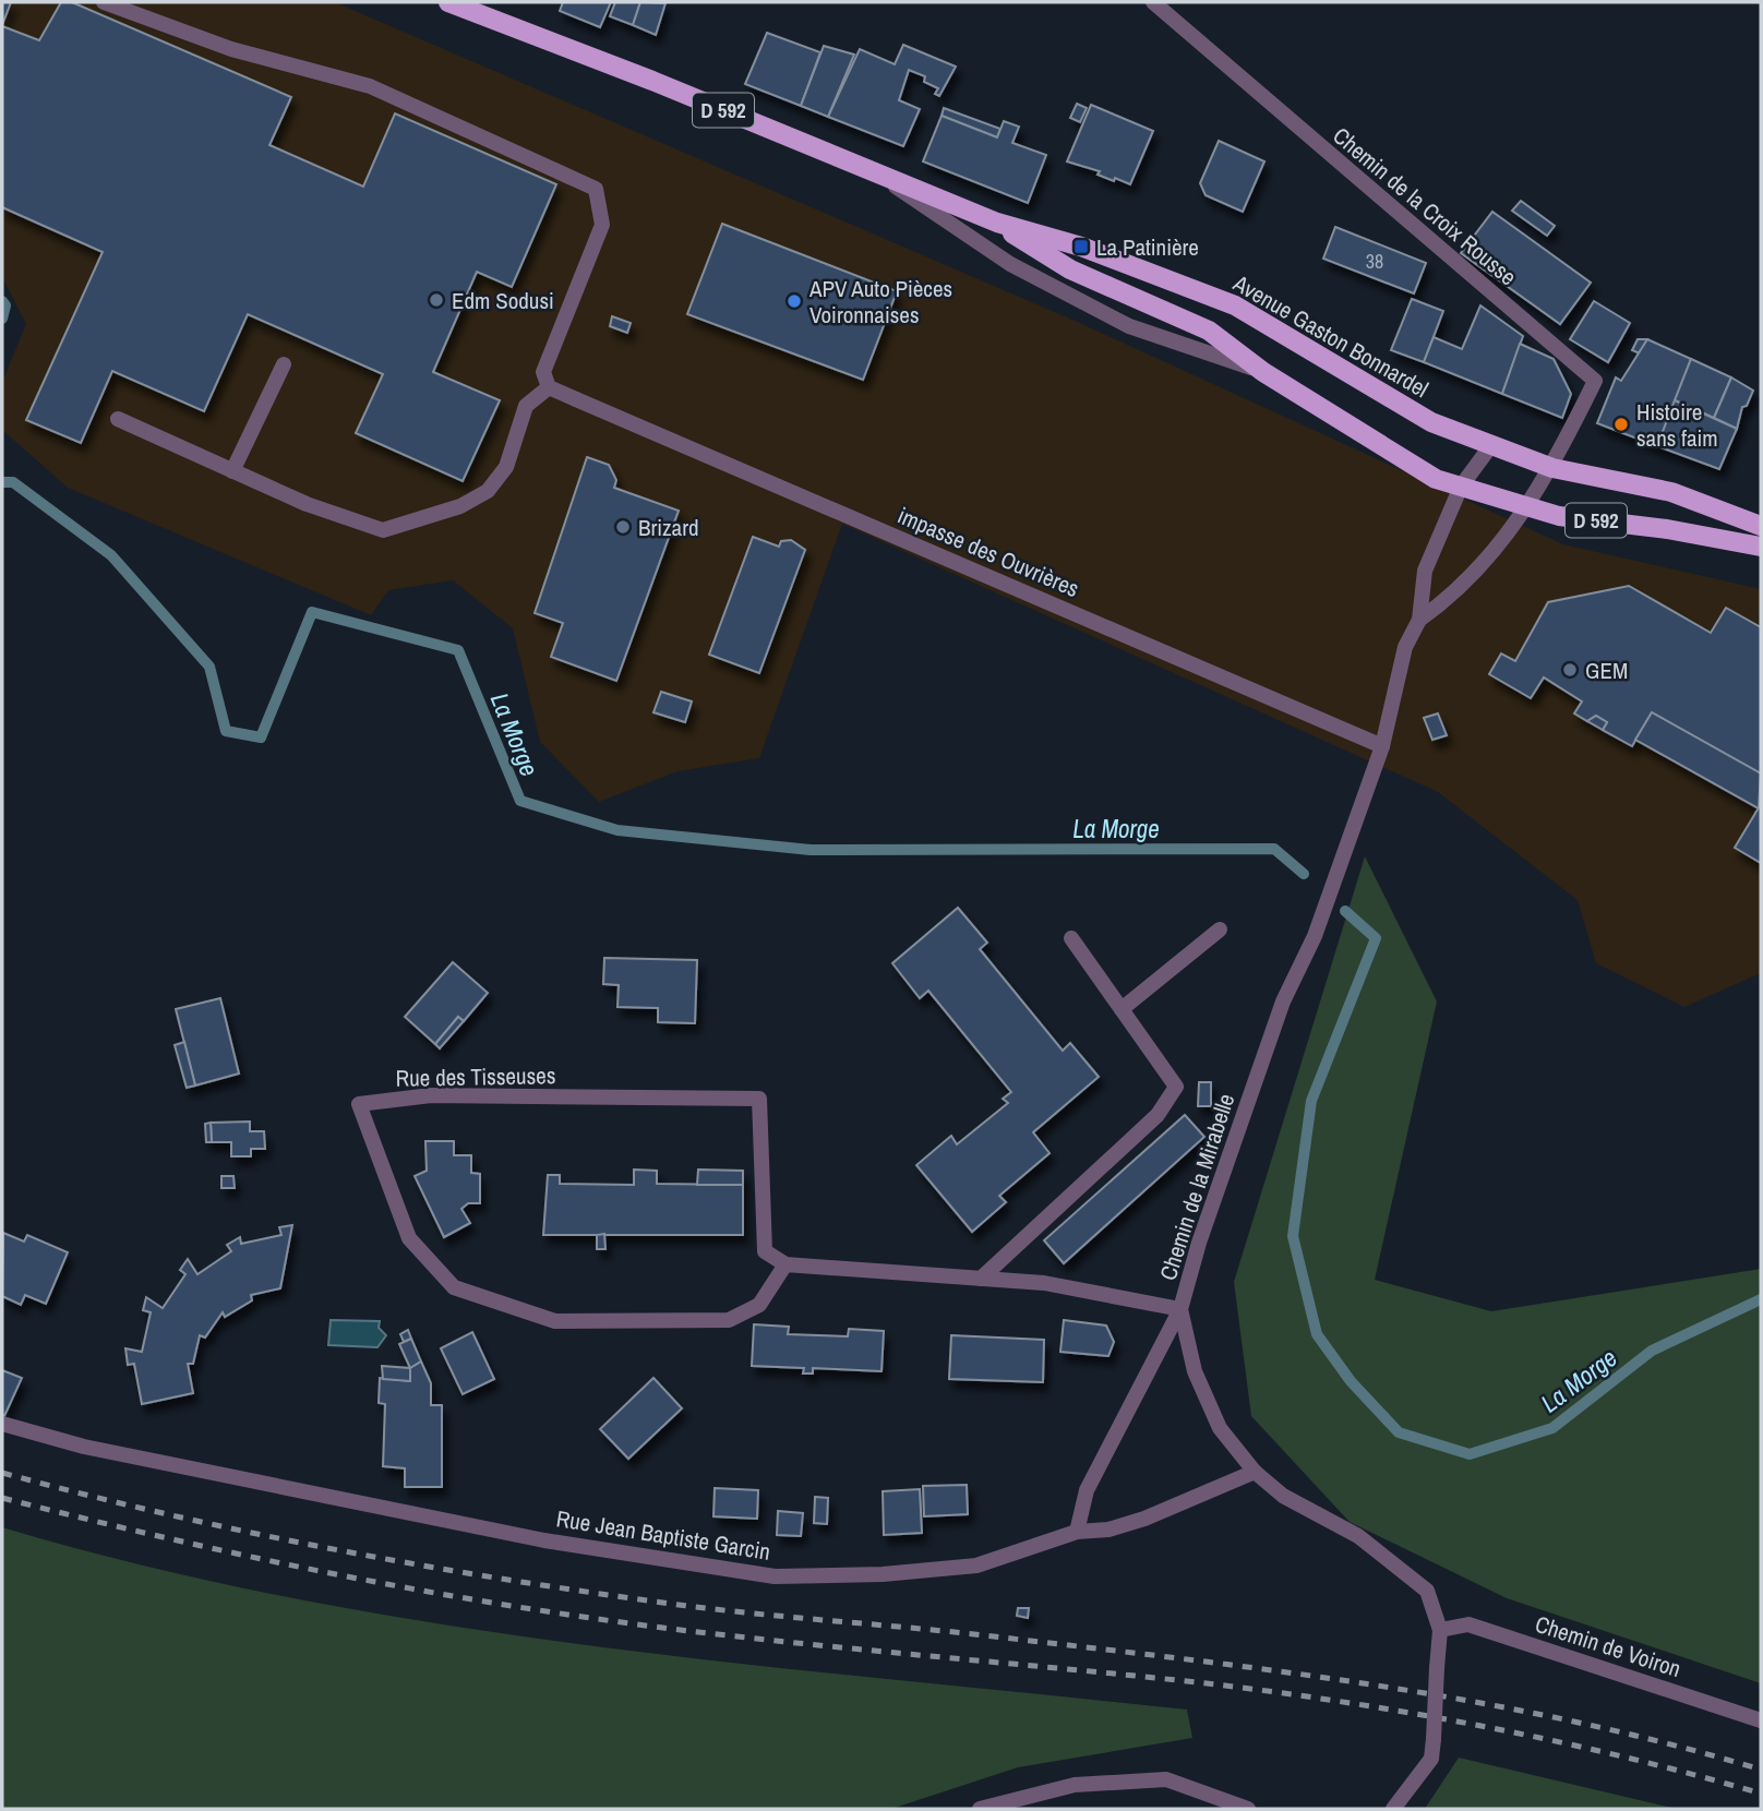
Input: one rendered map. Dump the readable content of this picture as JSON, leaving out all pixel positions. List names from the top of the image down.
{
  "streets": {
    "main road": ["D 592", "Avenue Gaston Bonnardel"],
    "street": [
      "Chemin de la Croix Rousse",
      "impasse des Ouvrières",
      "Rue des Tisseuses",
      "Chemin de la Mirabelle",
      "Rue Jean Baptiste Garcin",
      "Chemin de Voiron"
    ]
  },
  "crossings": [
    ["D 592", "Chemin de la Croix Rousse"],
    ["D 592", "Avenue Gaston Bonnardel"],
    ["Chemin de la Croix Rousse", "Avenue Gaston Bonnardel"],
    ["Avenue Gaston Bonnardel", "Chemin de la Mirabelle"],
    ["impasse des Ouvrières", "Chemin de la Mirabelle"],
    ["Chemin de la Mirabelle", "Rue Jean Baptiste Garcin"],
    ["Chemin de la Mirabelle", "Chemin de Voiron"]
  ],
  "water": ["La Morge"],
  "places": {
    "transit": ["La Patinière"],
    "other": [
      "Edm Sodusi",
      "APV Auto Pièces Voironnaises",
      "Histoire sans faim",
      "Brizard",
      "GEM"
    ]
  },
  "house_numbers": ["38"]
}
